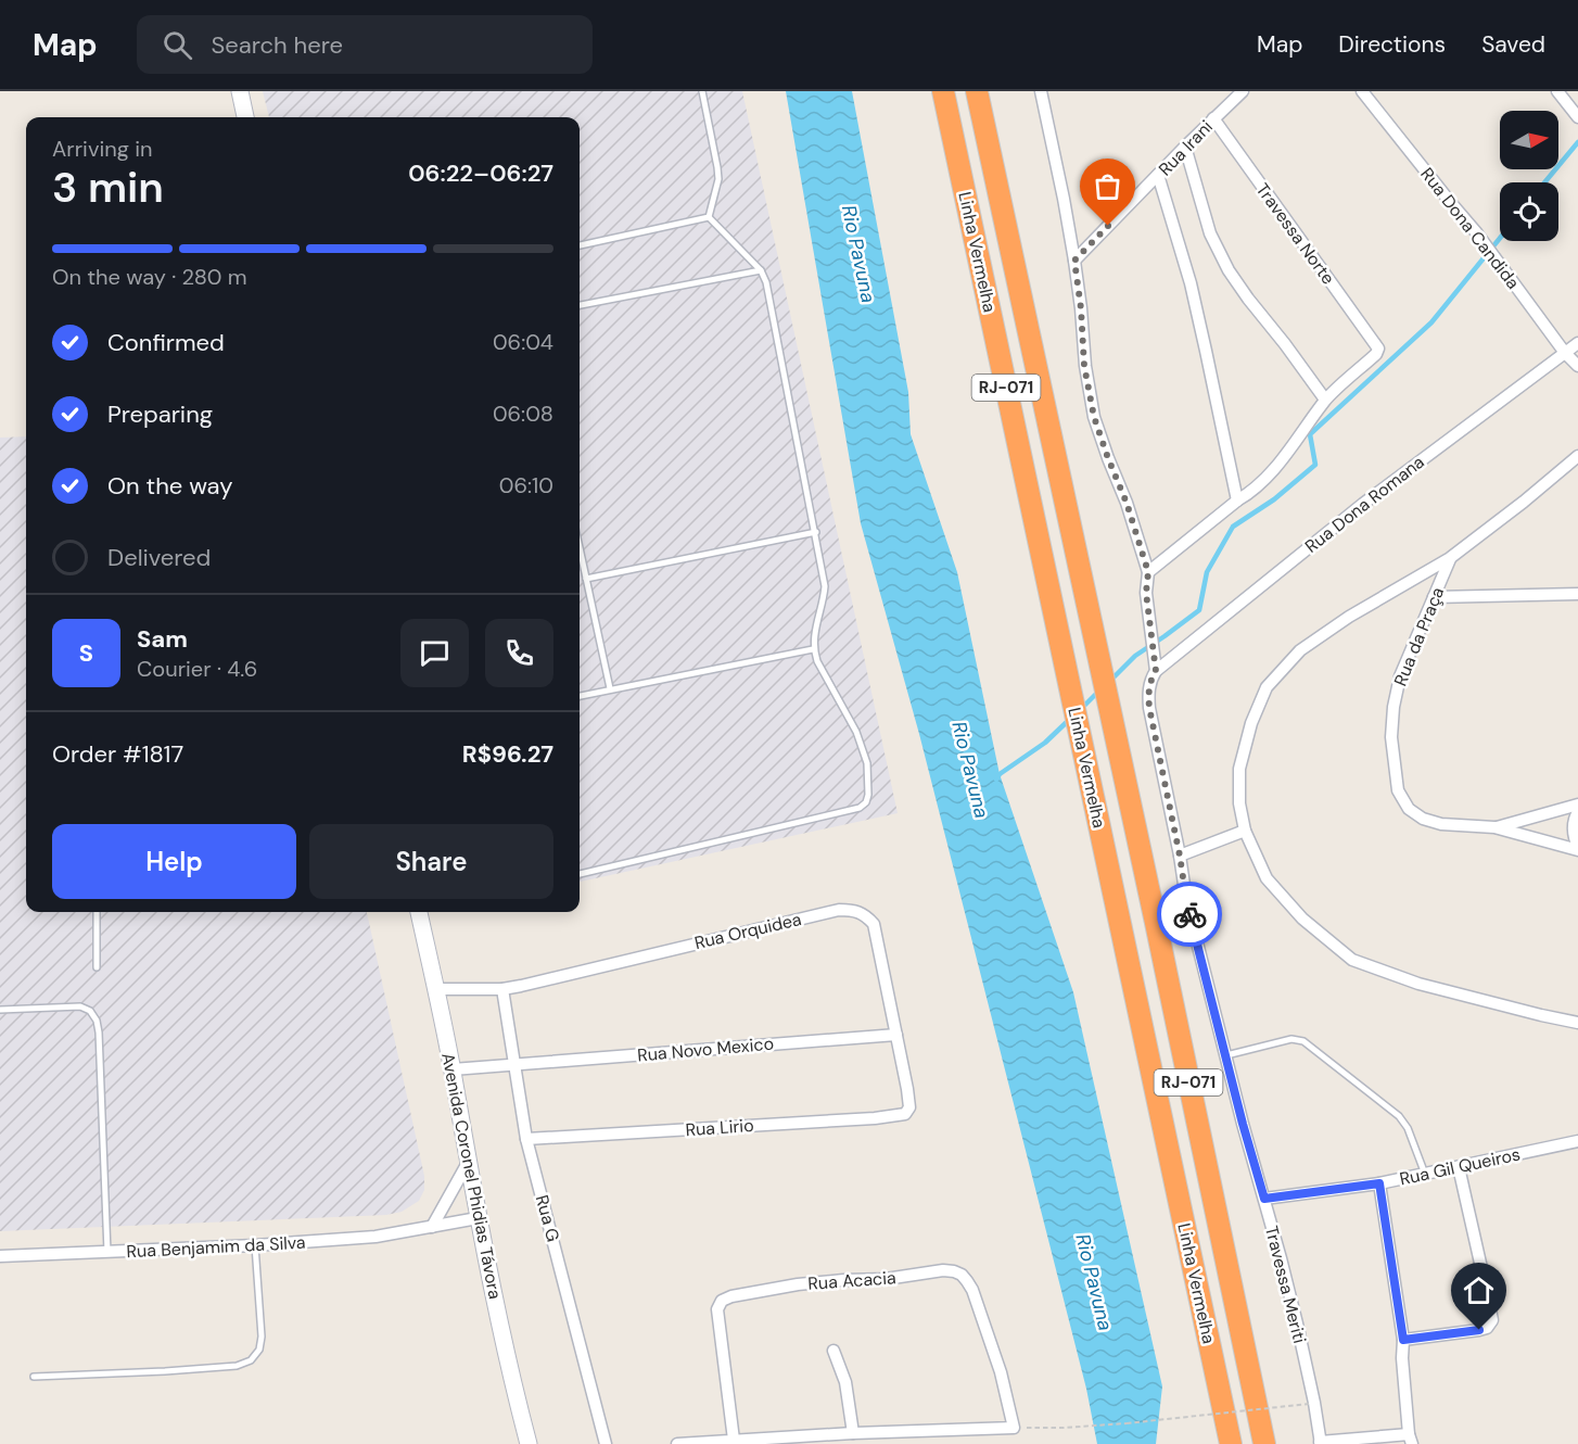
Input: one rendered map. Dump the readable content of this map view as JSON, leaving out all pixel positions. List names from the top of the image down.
{
  "streets": {
    "highway": ["Linha Vermelha", "RJ-071"],
    "street": [
      "Rua Irani",
      "Rua Dona Candida",
      "Travessa Norte",
      "Rua Dona Romana",
      "Rua da Praça",
      "Rua Orquidea",
      "Rua Novo Mexico",
      "Rua Lirio",
      "Rua Gil Queiros",
      "Avenida Coronel Phidias Távora",
      "Rua G",
      "Rua Benjamim da Silva",
      "Rua Acacia",
      "Travessa Meriti"
    ]
  },
  "crossings": [
    ["Rua Irani", "Travessa Norte"],
    ["Rua Dona Candida", "Rua Dona Romana"],
    ["Rua Dona Romana", "Travessa Meriti"],
    ["Rua Orquidea", "Rua Novo Mexico"],
    ["Rua Orquidea", "Rua Lirio"],
    ["Rua Orquidea", "Avenida Coronel Phidias Távora"],
    ["Rua Orquidea", "Rua G"],
    ["Rua Novo Mexico", "Rua G"],
    ["Rua Lirio", "Rua G"],
    ["Rua Gil Queiros", "Travessa Meriti"],
    ["Avenida Coronel Phidias Távora", "Rua Benjamim da Silva"]
  ],
  "water": ["Rio Pavuna"],
  "north": "right",
  "page": {
    "header": "Map",
    "search": "Search here",
    "nav": ["Map", "Directions", "Saved"],
    "heading": ["3 min", "Arriving in", "06:22–06:27"],
    "panel": [
      "Sam",
      "Courier · 4.6",
      "Order #1817",
      "R$96.27"
    ],
    "bar": "On the way · 280 m",
    "list": [
      ["Confirmed", "06:04"],
      ["Preparing", "06:08"],
      ["On the way", "06:10"],
      "Delivered"
    ],
    "round": "S",
    "buttons": ["Help", "Share"]
  }
}
